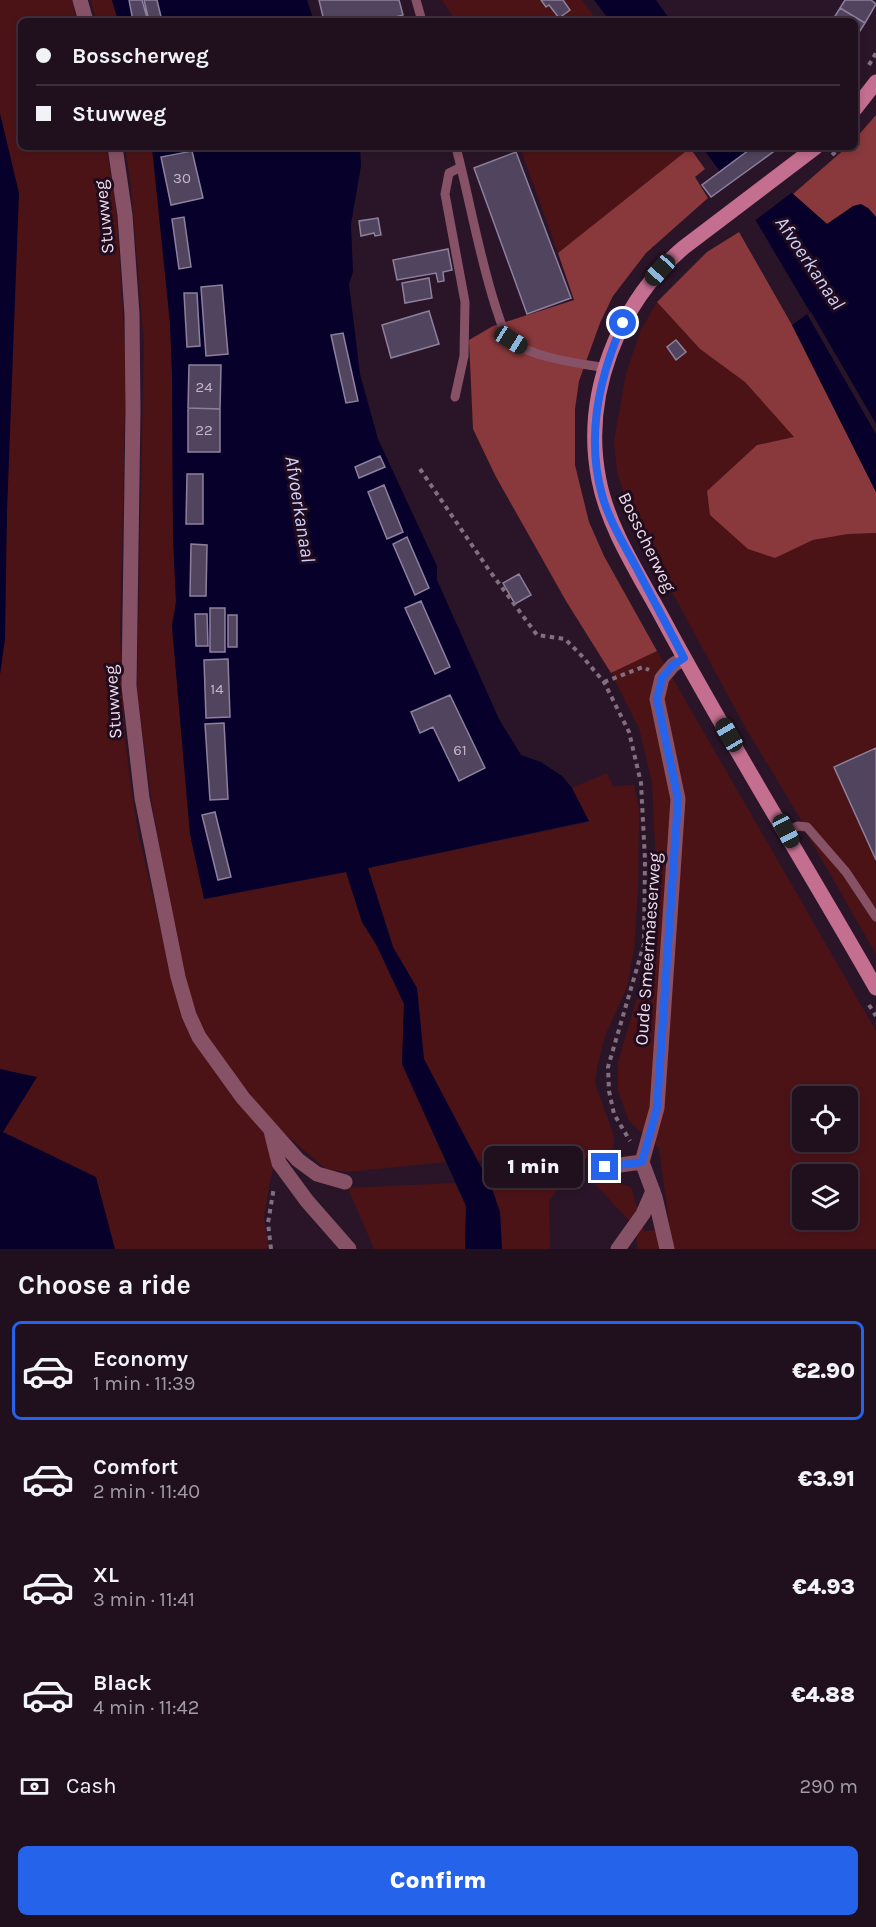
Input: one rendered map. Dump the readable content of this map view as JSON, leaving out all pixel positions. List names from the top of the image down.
{
  "streets": {
    "street": ["Stuwweg", "Bosscherweg", "Oude Smeermaeserweg"]
  },
  "crossings": [
    ["Bosscherweg", "Oude Smeermaeserweg"]
  ],
  "water": ["Afvoerkanaal"],
  "house_numbers": [
    "30",
    "24",
    "22",
    "14",
    "61"
  ],
  "page": {
    "banner": ["Bosscherweg", "Stuwweg"],
    "bubble": "1 min",
    "heading": "Choose a ride",
    "list": [
      {
        "name": "Economy",
        "note": "1 min · 11:39",
        "value": "€2.90"
      },
      {
        "name": "Comfort",
        "note": "2 min · 11:40",
        "value": "€3.91"
      },
      {
        "name": "XL",
        "note": "3 min · 11:41",
        "value": "€4.93"
      },
      {
        "name": "Black",
        "note": "4 min · 11:42",
        "value": "€4.88"
      }
    ],
    "pay": ["Cash", "290 m"],
    "buttons": "Confirm"
  }
}
